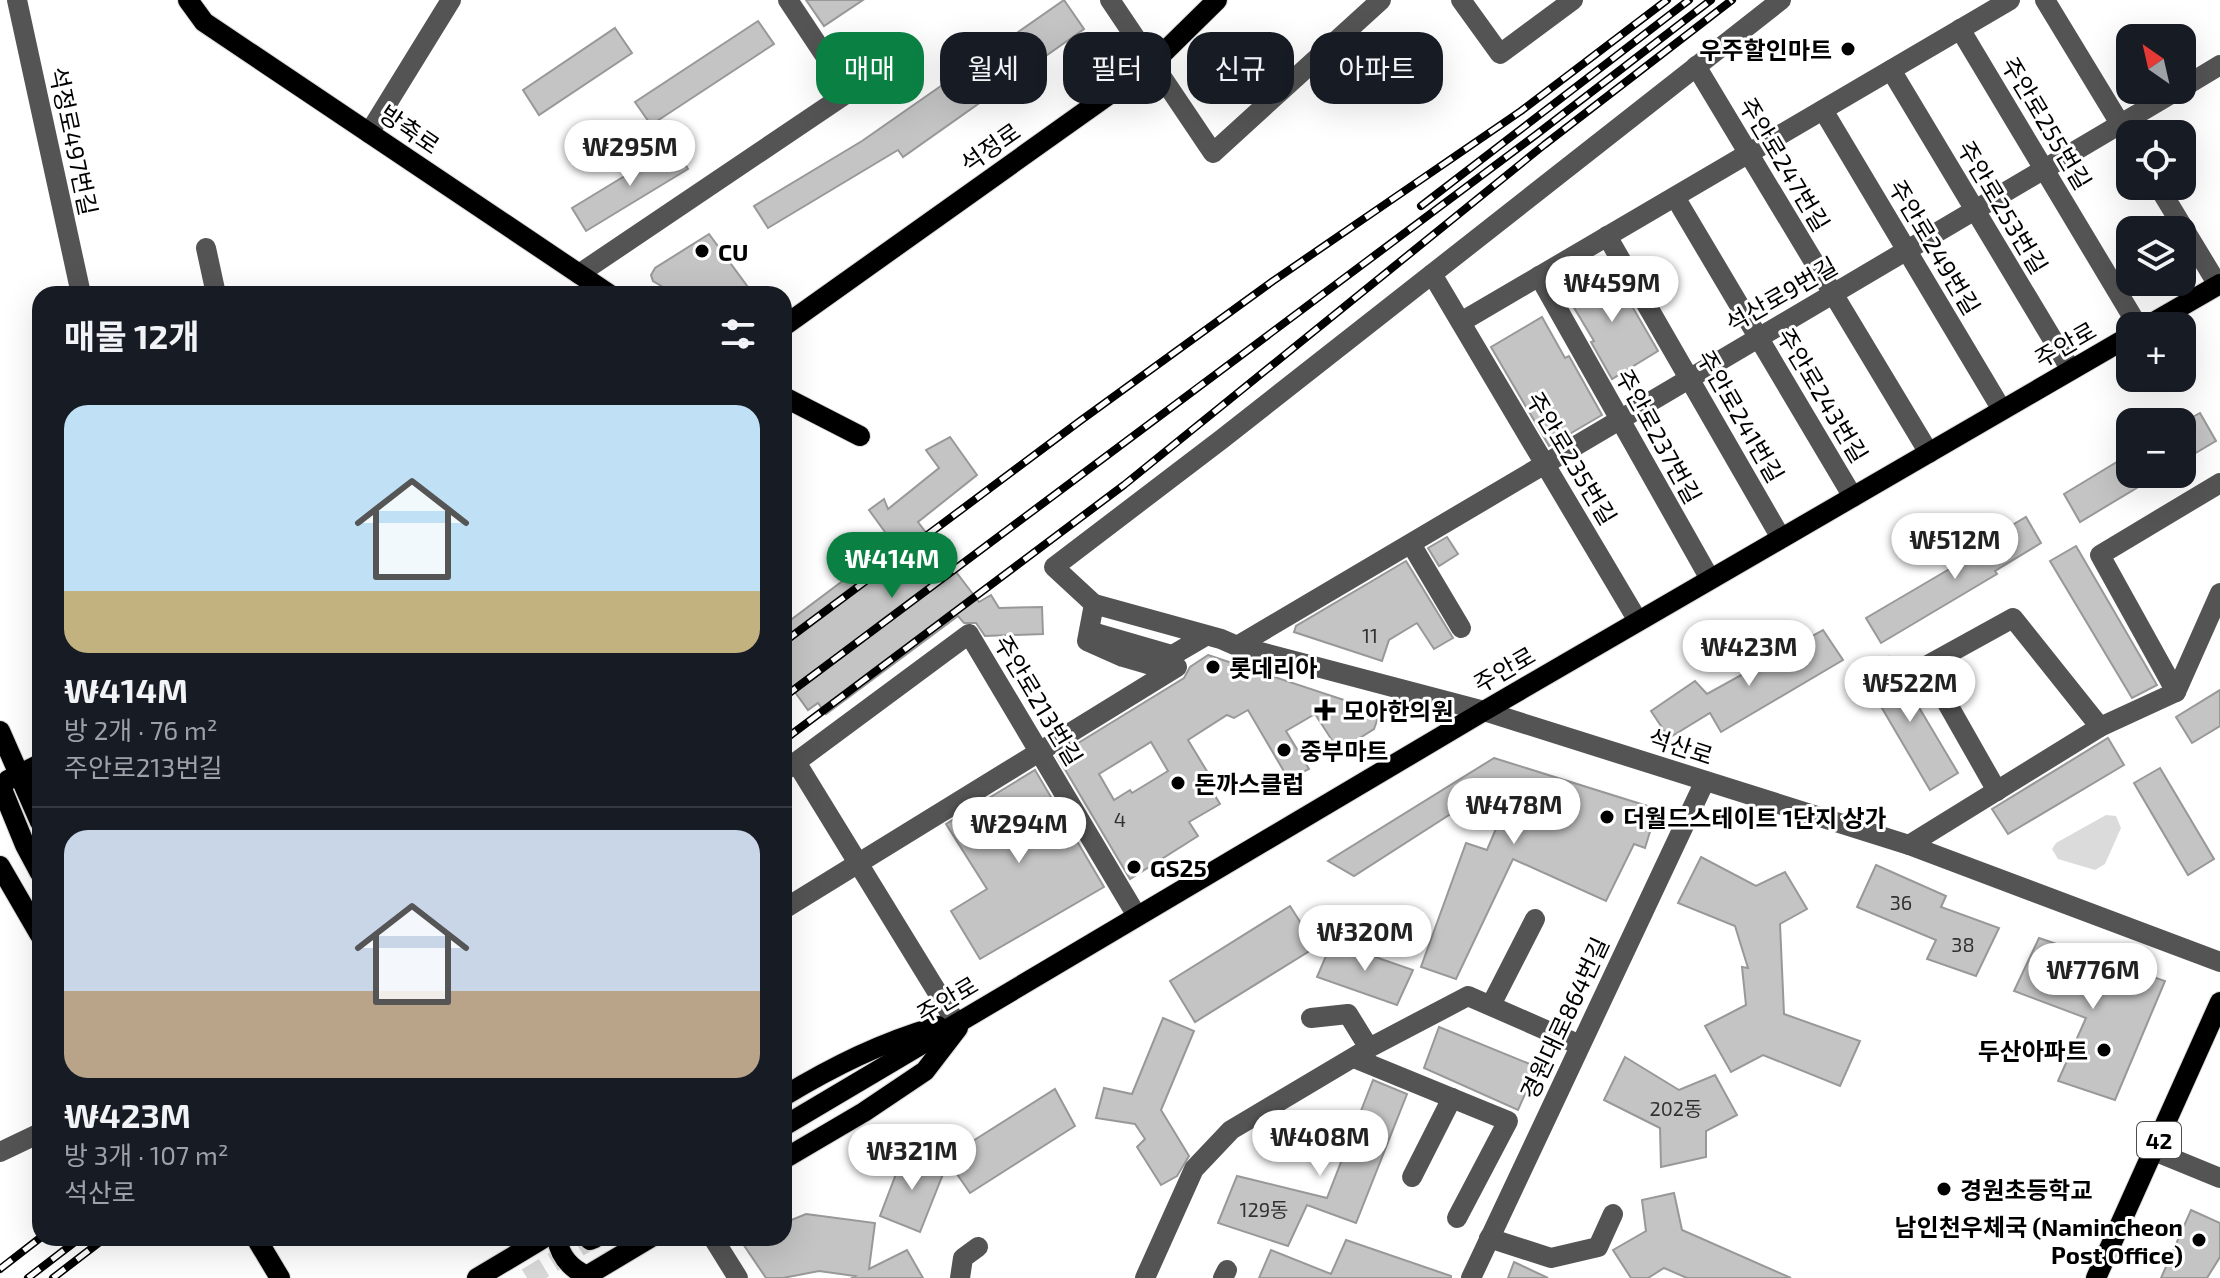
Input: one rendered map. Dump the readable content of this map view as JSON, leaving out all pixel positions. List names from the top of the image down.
{
  "streets": {
    "main road": [
      "방축로",
      "석정로",
      "주안로",
      "42"
    ],
    "street": [
      "주안로255번길",
      "석정로497번길",
      "주안로247번길",
      "주안로253번길",
      "주안로249번길",
      "석산로9번길",
      "주안로243번길",
      "주안로241번길",
      "주안로237번길",
      "주안로235번길",
      "주안로213번길",
      "석산로",
      "경원대로864번길"
    ]
  },
  "crossings": [
    ["주안로255번길", "석산로9번길"],
    ["주안로247번길", "석산로9번길"],
    ["주안로247번길", "주안로"],
    ["주안로253번길", "석산로9번길"],
    ["주안로253번길", "주안로"],
    ["주안로249번길", "석산로9번길"],
    ["주안로249번길", "주안로"],
    ["석산로9번길", "주안로243번길"],
    ["석산로9번길", "주안로241번길"],
    ["석산로9번길", "주안로237번길"],
    ["석산로9번길", "주안로235번길"],
    ["석산로9번길", "석산로"],
    ["주안로", "주안로243번길"],
    ["주안로", "주안로241번길"],
    ["주안로", "주안로237번길"],
    ["주안로", "주안로235번길"],
    ["주안로", "주안로213번길"],
    ["주안로", "석산로"],
    ["석산로", "경원대로864번길"]
  ],
  "places": {
    "other": [
      "우주할인마트",
      "CU",
      "롯데리아",
      "중부마트",
      "돈까스클럽",
      "더월드스테이트 1단지 상가",
      "GS25",
      "두산아파트",
      "경원초등학교",
      "남인천우체국 (Namincheon Post Office)"
    ],
    "health": ["모아한의원"]
  },
  "house_numbers": [
    "11",
    "4",
    "36",
    "38",
    "202동",
    "129동"
  ],
  "north": "top left",
  "page": {
    "map_buttons": ["+", "−"],
    "chip": [
      "매매",
      "월세",
      "필터",
      "신규",
      "아파트"
    ],
    "price": [
      "₩295M",
      "₩459M",
      "₩512M",
      "₩414M",
      "₩423M",
      "₩522M",
      "₩478M",
      "₩294M",
      "₩320M",
      "₩776M",
      "₩408M",
      "₩321M"
    ],
    "heading": "매물 12개",
    "list": [
      {
        "name": "₩414M",
        "note": "방 2개 · 76 m² · 주안로213번길"
      },
      {
        "name": "₩423M",
        "note": "방 3개 · 107 m² · 석산로"
      }
    ]
  }
}
